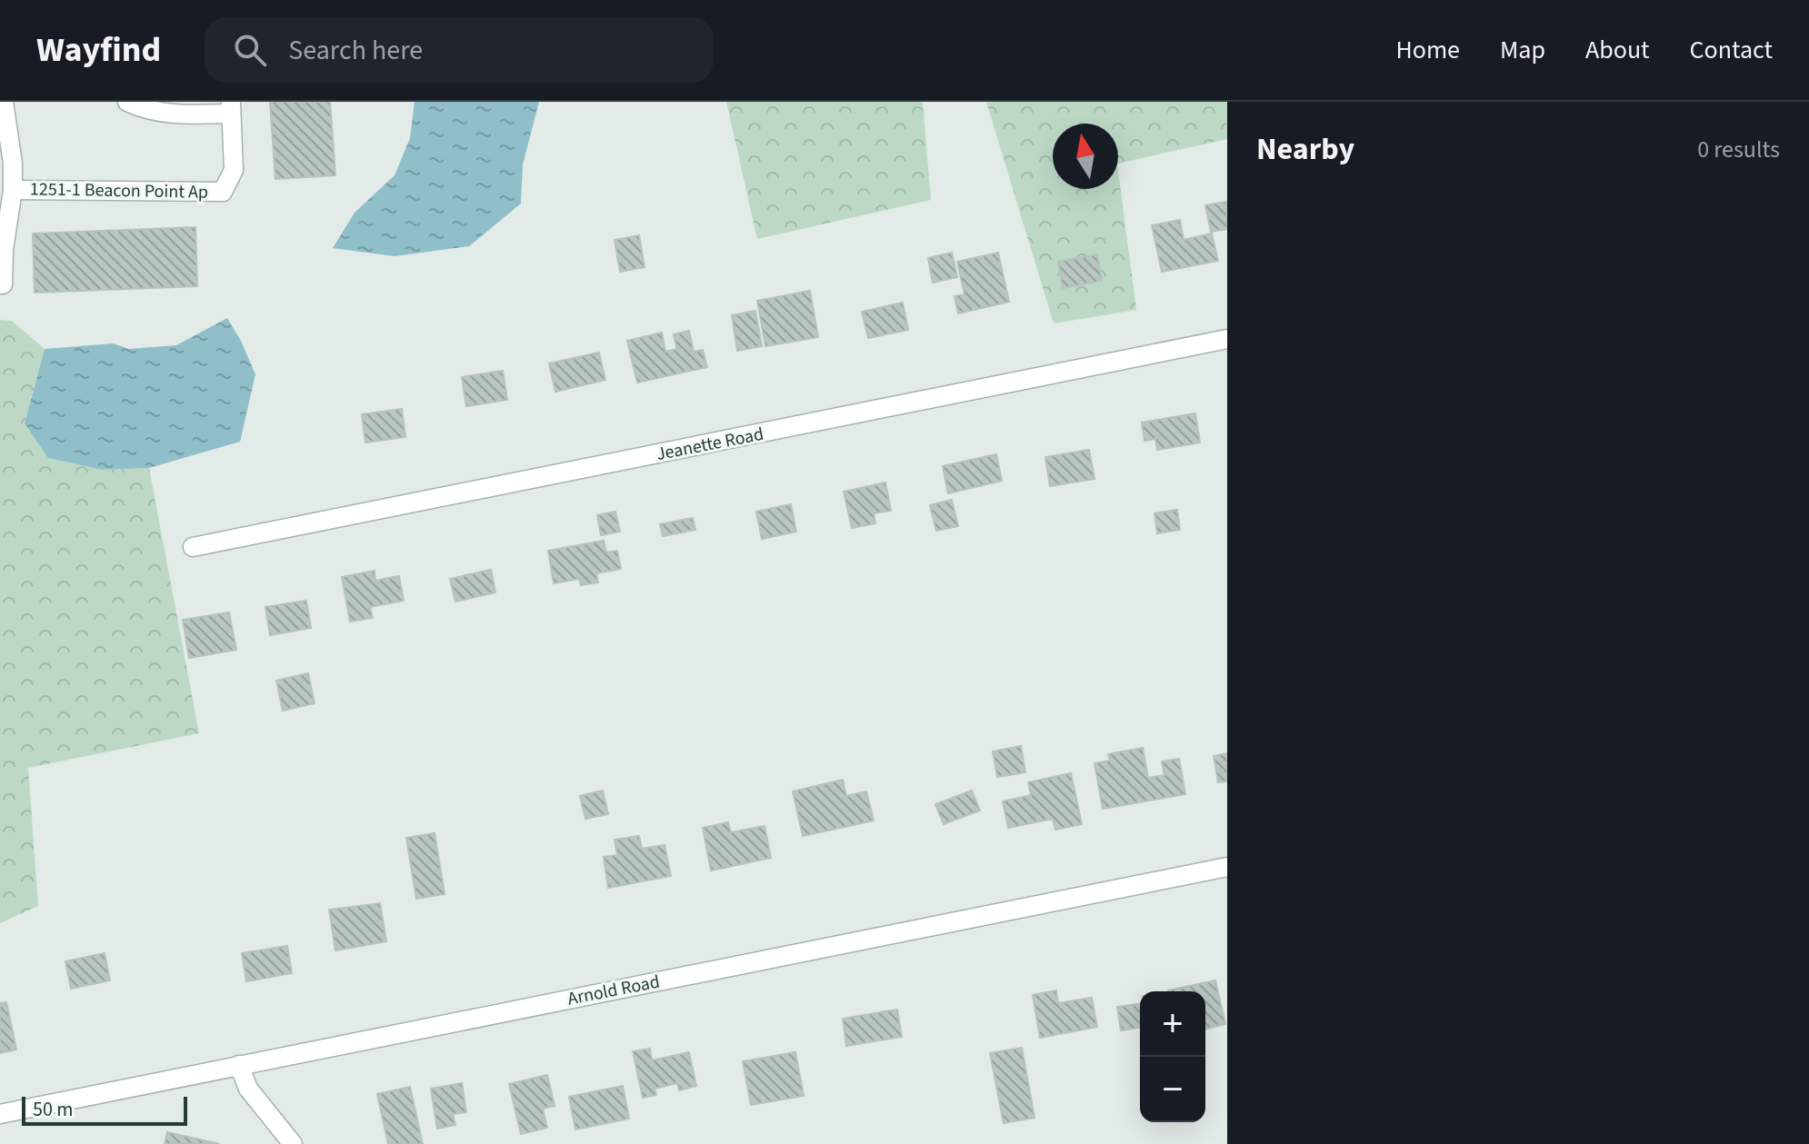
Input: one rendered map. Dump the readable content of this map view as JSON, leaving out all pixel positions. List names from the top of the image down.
{
  "streets": {
    "street": ["1251-1 Beacon Point Ap", "Jeanette Road", "Arnold Road"]
  },
  "scale_bar": "50 m",
  "north": "top",
  "page": {
    "header": "Wayfind",
    "search": "Search here",
    "nav": [
      "Home",
      "Map",
      "About",
      "Contact"
    ],
    "heading": ["Nearby", "0 results"],
    "map_buttons": ["+", "−"],
    "scale": "50 m"
  }
}
